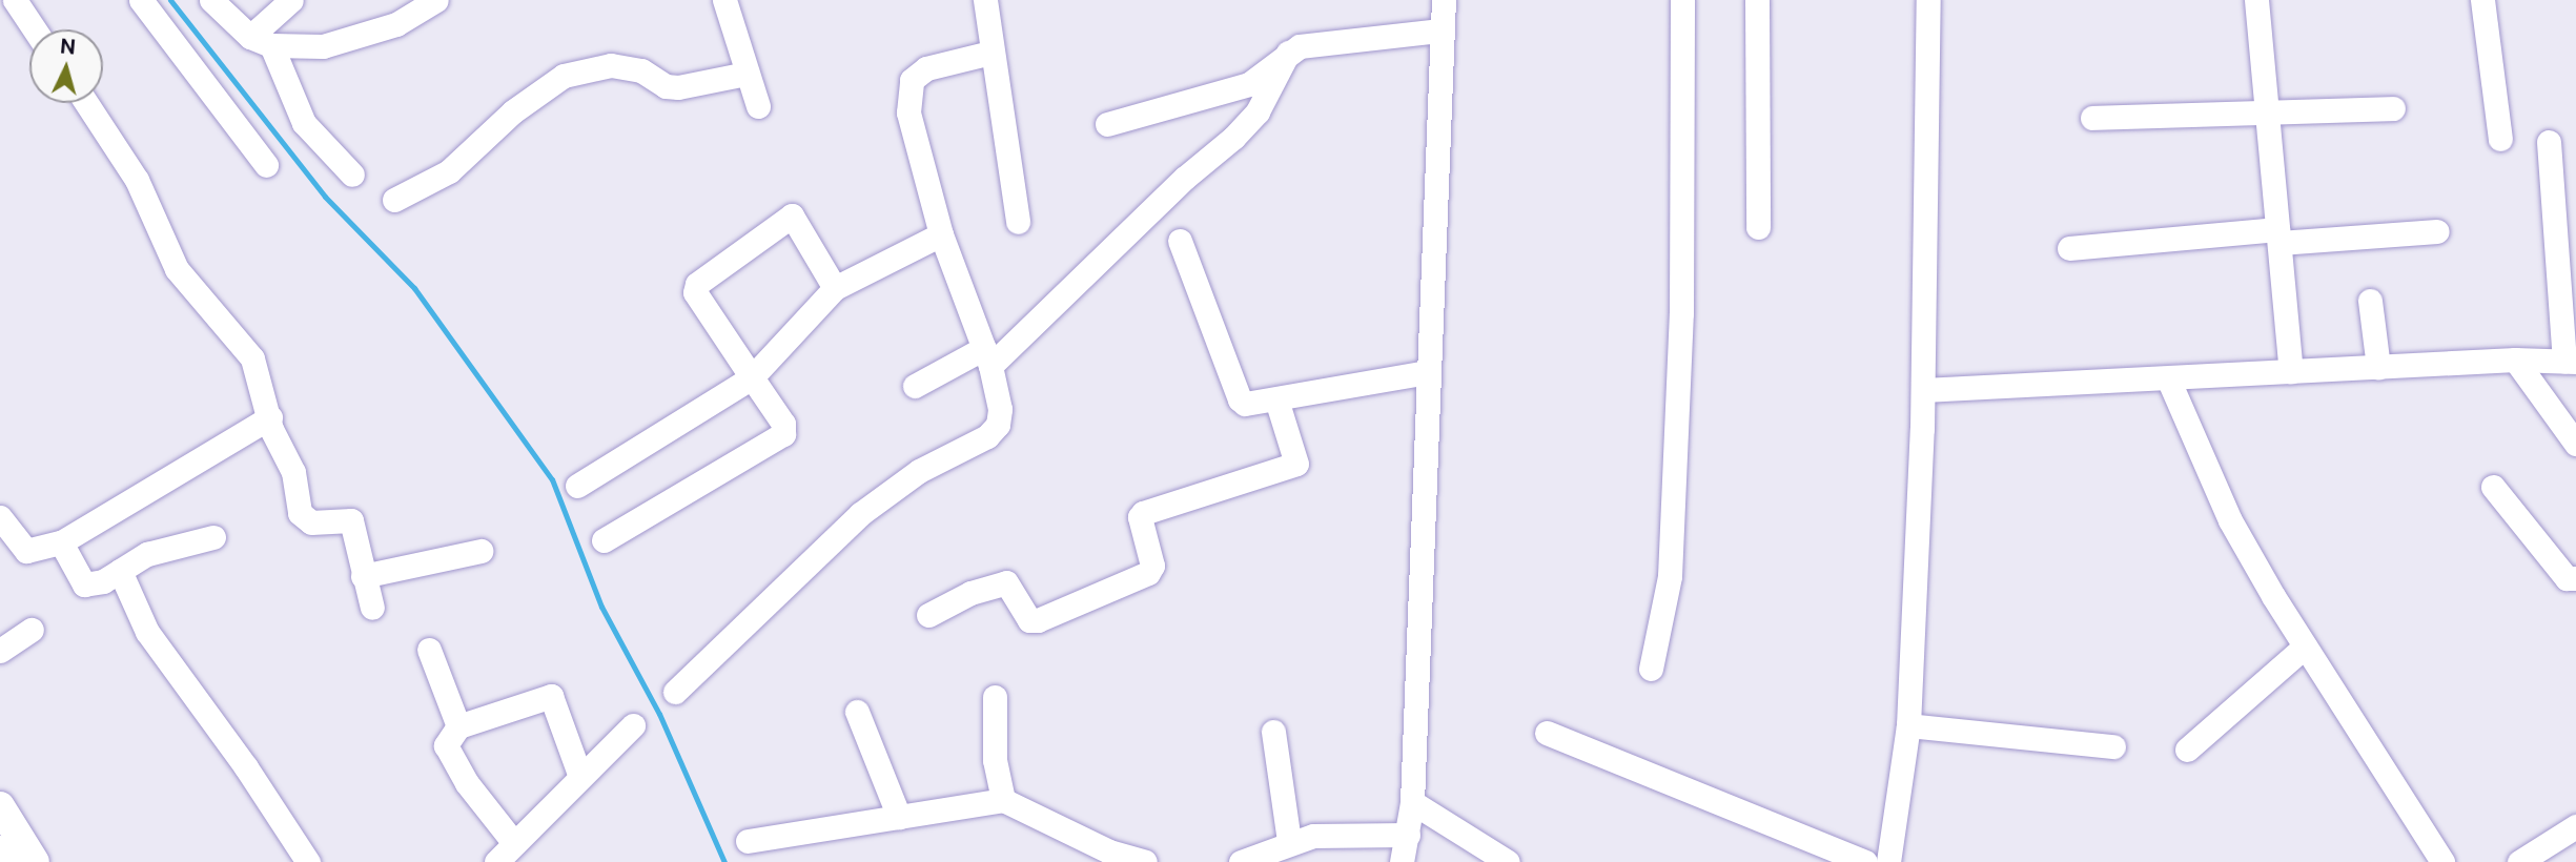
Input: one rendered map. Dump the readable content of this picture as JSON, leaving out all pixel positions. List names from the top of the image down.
{
  "north": "top"
}
